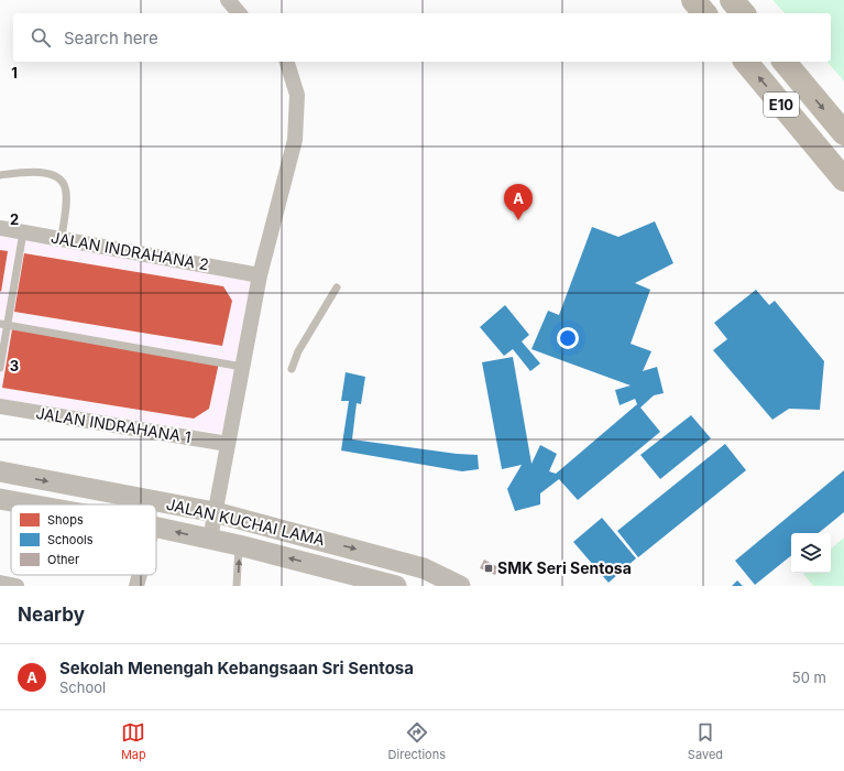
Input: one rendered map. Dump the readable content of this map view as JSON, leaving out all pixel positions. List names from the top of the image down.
{
  "streets": {
    "highway": ["E10"],
    "main road": ["JALAN KUCHAI LAMA"],
    "street": ["JALAN INDRAHANA 2", "JALAN INDRAHANA 1"]
  },
  "places": {
    "transit": ["SMK Seri Sentosa"]
  },
  "legend": ["Shops", "Schools", "Other"],
  "page": {
    "search": "Search here",
    "pins": "A",
    "heading": "Nearby",
    "list": [
      {
        "mark": "A",
        "name": "Sekolah Menengah Kebangsaan Sri Sentosa",
        "note": "School",
        "value": "50 m"
      }
    ],
    "nav": ["Map", "Directions", "Saved"]
  },
  "grid": {
    "rows": ["1", "2", "3"]
  }
}
